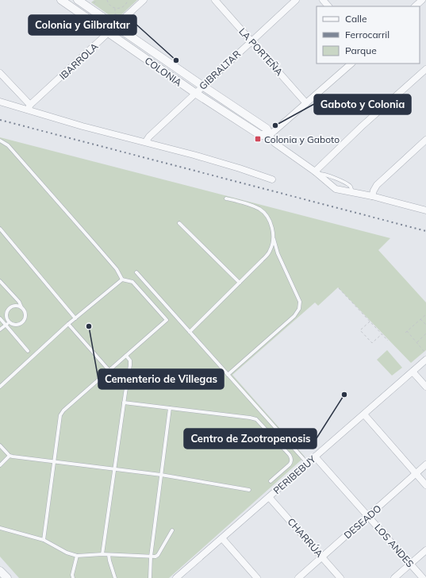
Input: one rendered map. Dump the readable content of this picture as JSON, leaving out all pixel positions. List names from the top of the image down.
{
  "streets": {
    "street": [
      "LA PORTEÑA",
      "IBARROLA",
      "GIBRALTAR",
      "COLONIA",
      "PERIBEBUY",
      "DESEADO",
      "CHARRÚA",
      "LOS ANDES"
    ]
  },
  "crossings": [
    ["LA PORTEÑA", "GIBRALTAR"],
    ["IBARROLA", "COLONIA"],
    ["GIBRALTAR", "COLONIA"],
    ["PERIBEBUY", "CHARRÚA"],
    ["PERIBEBUY", "LOS ANDES"],
    ["DESEADO", "CHARRÚA"],
    ["DESEADO", "LOS ANDES"]
  ],
  "places": {
    "other": [
      "Colonia y Gilbraltar",
      "Gaboto y Colonia",
      "Cementerio de Villegas",
      "Centro de Zootropenosis"
    ],
    "transit": ["Colonia y Gaboto"]
  },
  "legend": ["Calle", "Ferrocarril", "Parque"]
}
